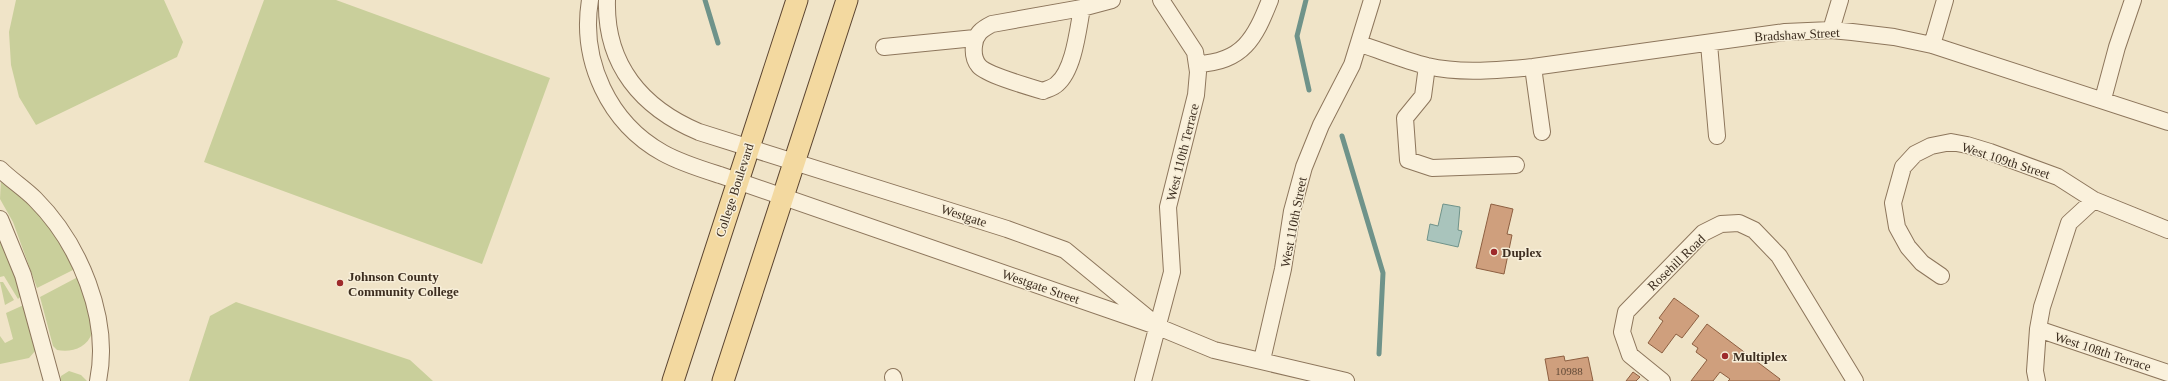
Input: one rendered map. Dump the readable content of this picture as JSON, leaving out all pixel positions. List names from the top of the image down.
{
  "streets": {
    "main road": ["College Boulevard"],
    "street": [
      "Bradshaw Street",
      "West 110th Terrace",
      "West 109th Street",
      "Westgate",
      "West 110th Street",
      "Rosehill Road",
      "Westgate Street",
      "West 108th Terrace"
    ]
  },
  "crossings": [
    ["Bradshaw Street", "West 110th Street"],
    ["West 110th Terrace", "Westgate"],
    ["West 110th Terrace", "Westgate Street"],
    ["College Boulevard", "Westgate"],
    ["College Boulevard", "Westgate Street"],
    ["Westgate", "Westgate Street"],
    ["West 110th Street", "Westgate Street"]
  ],
  "places": ["Duplex", "Johnson County Community College", "Multiplex"],
  "house_numbers": ["10988"]
}
